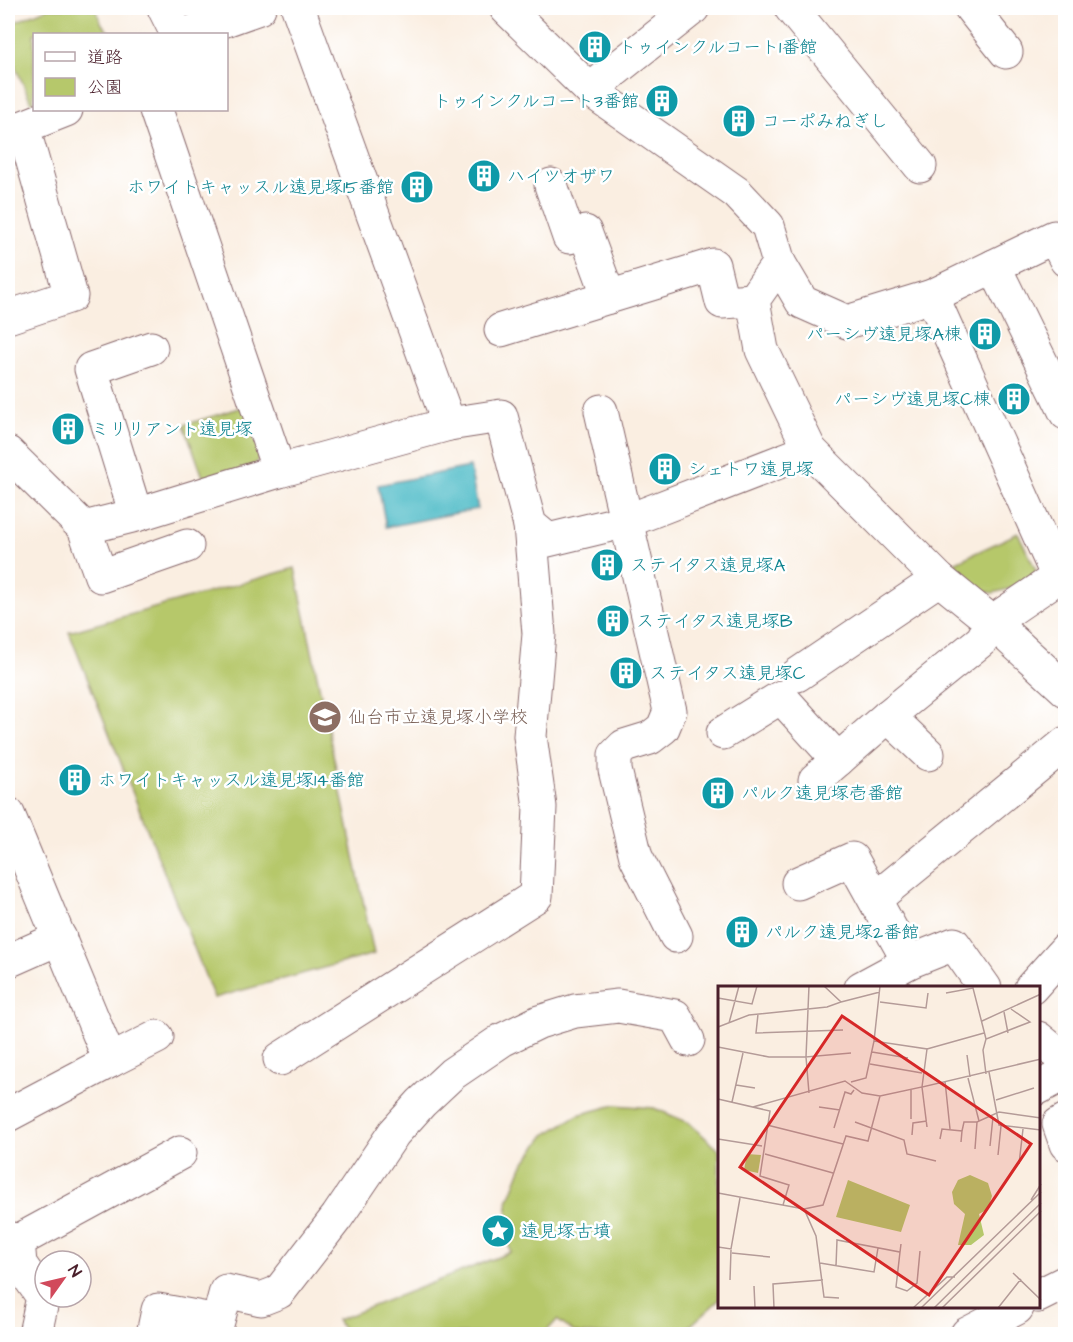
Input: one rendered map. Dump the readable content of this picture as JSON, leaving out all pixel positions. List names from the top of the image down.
{
  "places": {
    "building": [
      "トゥインクルコート1番館",
      "トゥインクルコート3番館",
      "コーポみねぎし",
      "ハイツオザワ",
      "ホワイトキャッスル遠見塚15番館",
      "パーシヴ遠見塚A棟",
      "パーシヴ遠見塚C棟",
      "ミリリアント遠見塚",
      "シェトワ遠見塚",
      "ステイタス遠見塚A",
      "ステイタス遠見塚B",
      "ステイタス遠見塚C",
      "ホワイトキャッスル遠見塚14番館",
      "パルク遠見塚壱番館",
      "パルク遠見塚2番館"
    ],
    "school or university": ["仙台市立遠見塚小学校"],
    "place": ["遠見塚古墳"]
  },
  "legend": ["道路", "公園"],
  "north": "top right"
}
